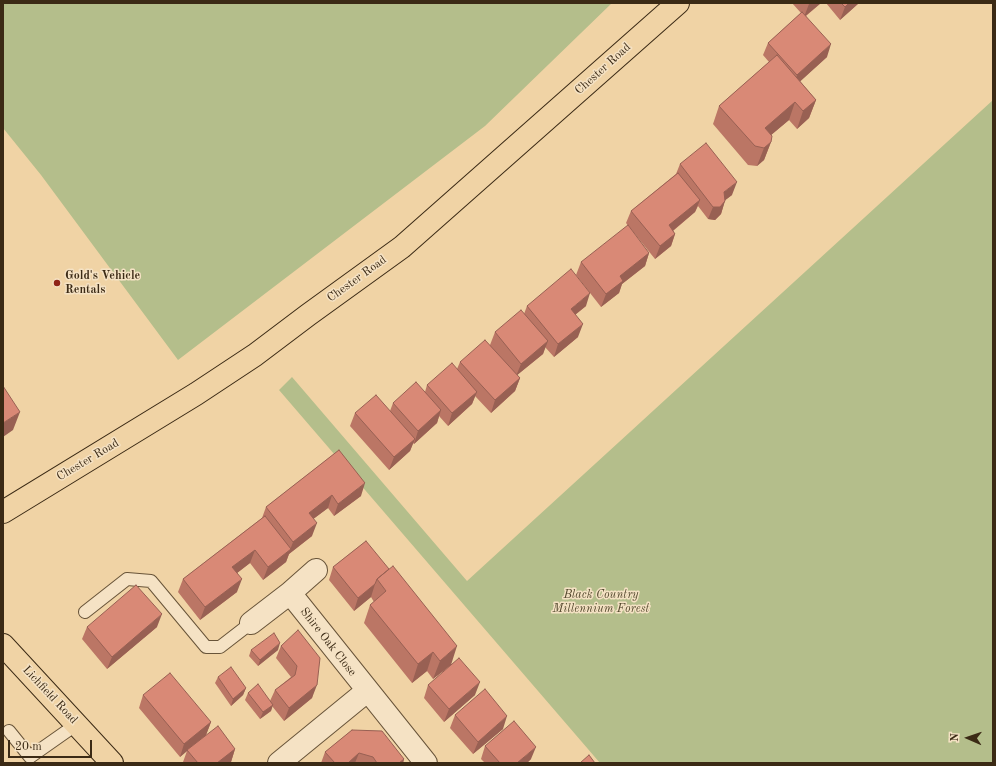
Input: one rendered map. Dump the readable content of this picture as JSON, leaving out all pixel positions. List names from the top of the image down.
{
  "streets": {
    "highway": ["Chester Road", "Lichfield Road"],
    "street": ["Shire Oak Close"]
  },
  "parks": ["Black Country Millennium Forest"],
  "places": ["Gold's Vehicle Rentals"],
  "scale_bar": "20 m",
  "north": "left"
}
